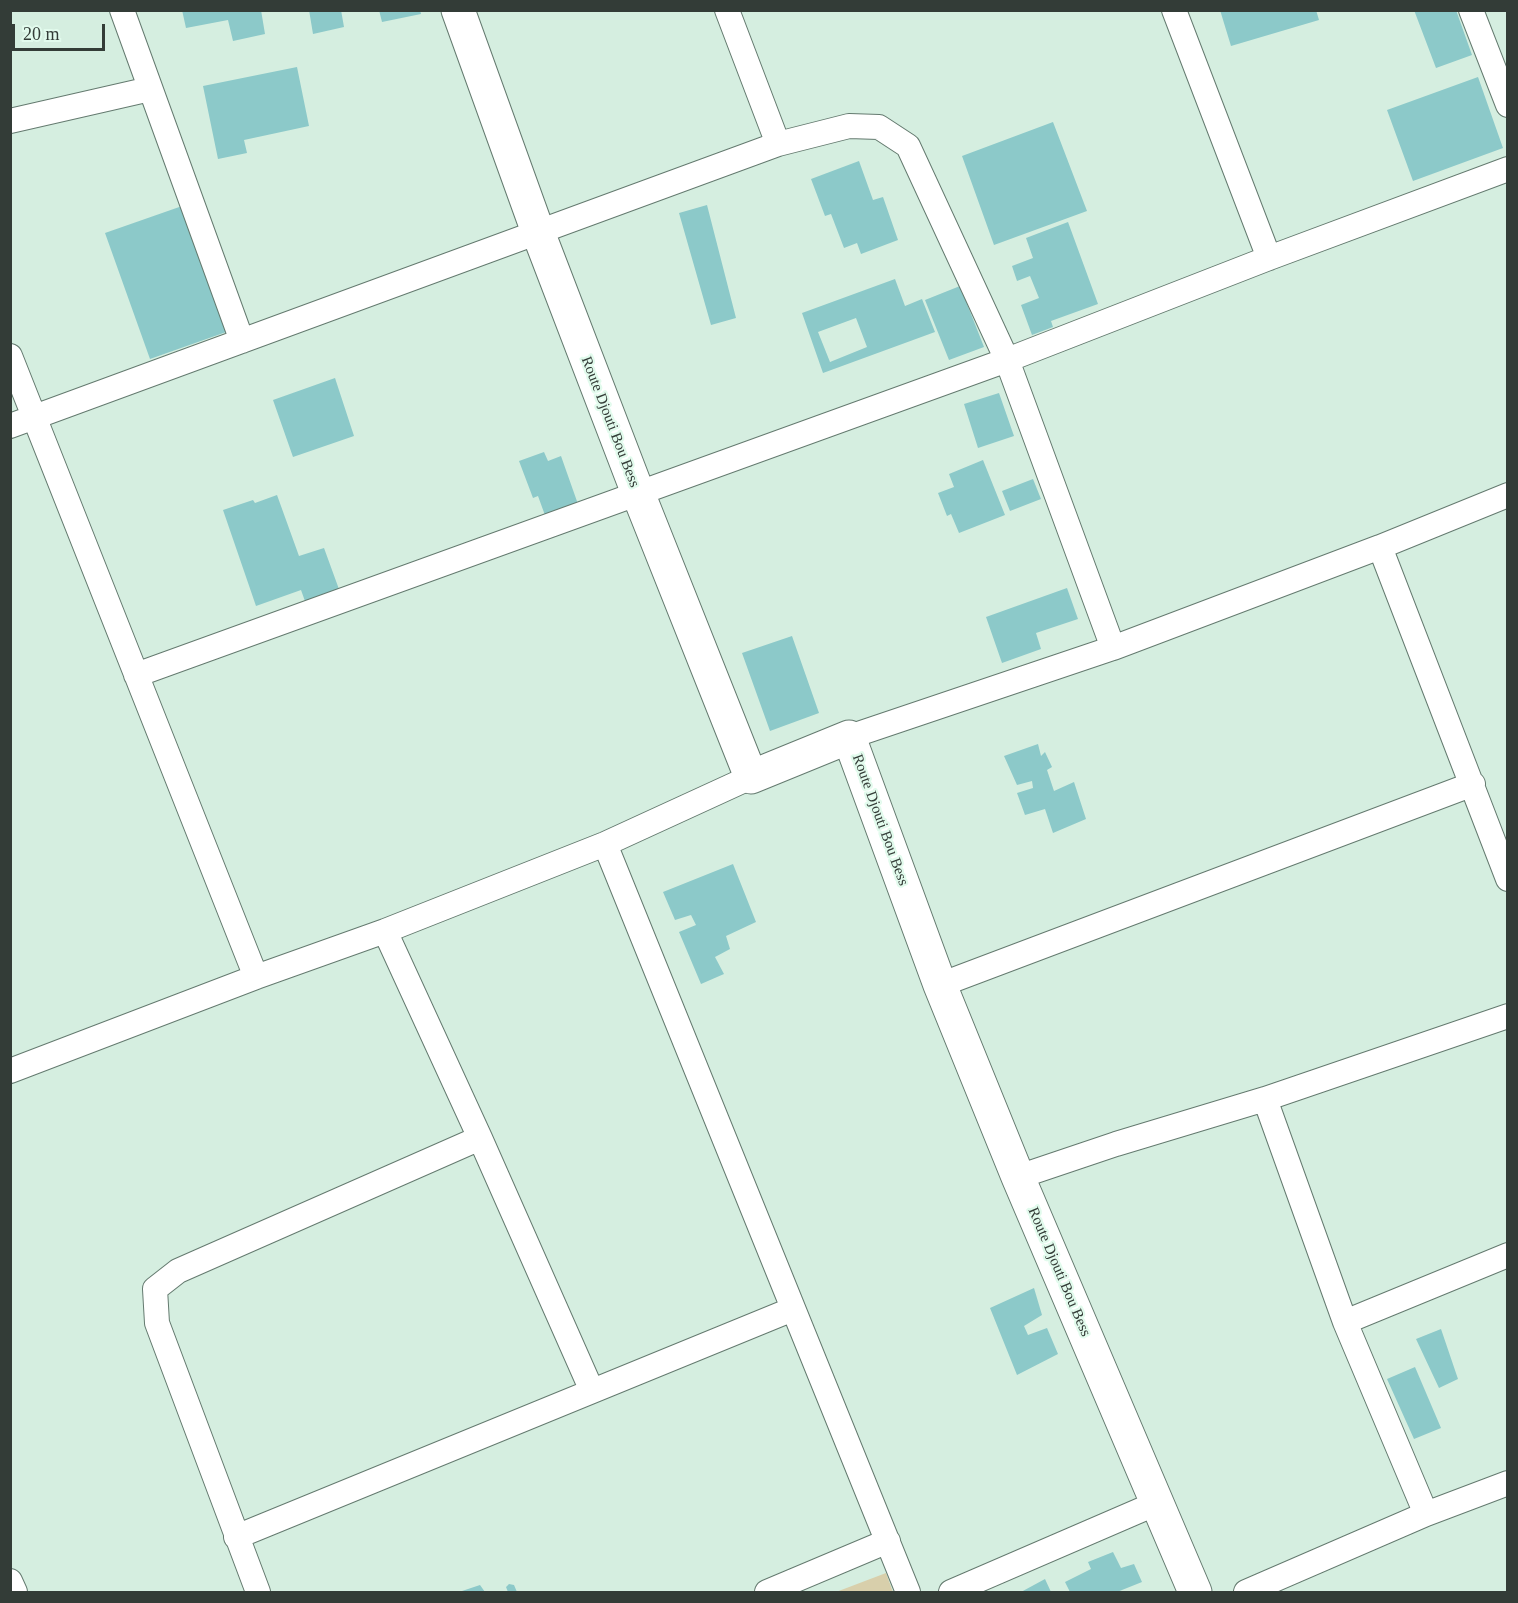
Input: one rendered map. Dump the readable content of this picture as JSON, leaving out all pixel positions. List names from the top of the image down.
{
  "streets": {
    "main road": ["Route Djouti Bou Bess"]
  },
  "scale_bar": "20 m"
}
